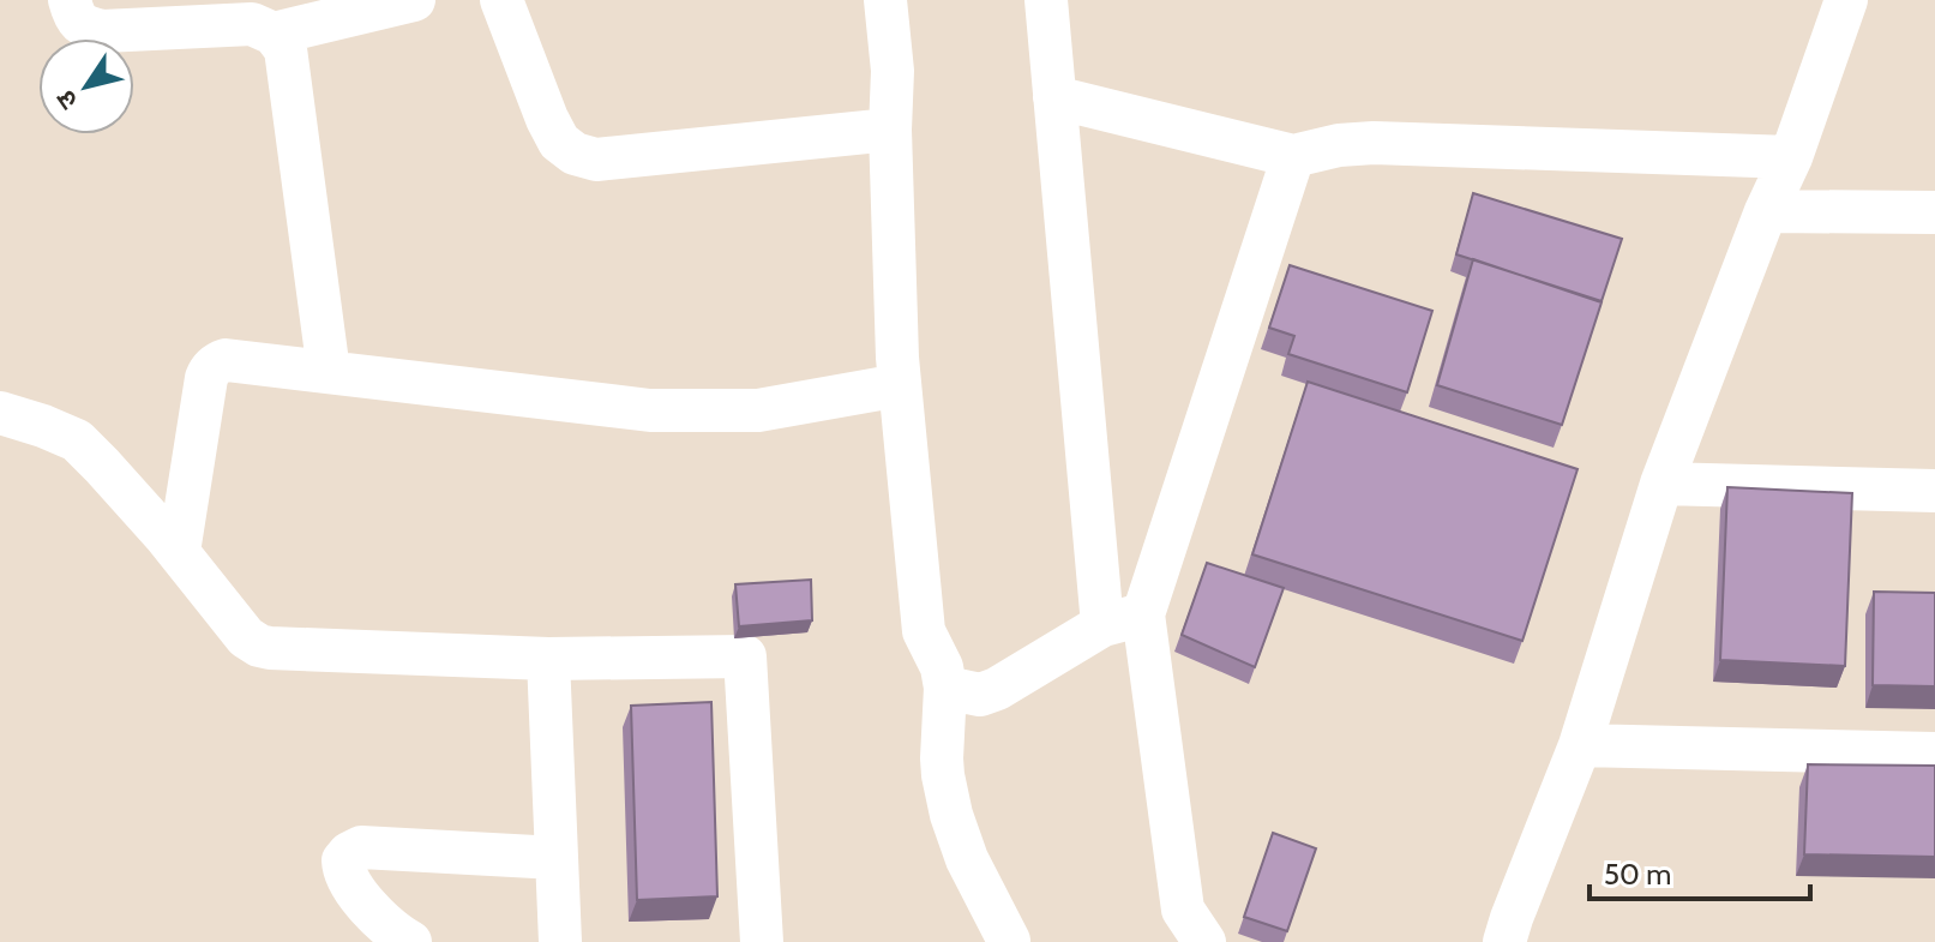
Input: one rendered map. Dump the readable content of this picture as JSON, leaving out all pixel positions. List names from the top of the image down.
{
  "scale_bar": "50 m",
  "north": "bottom left"
}
